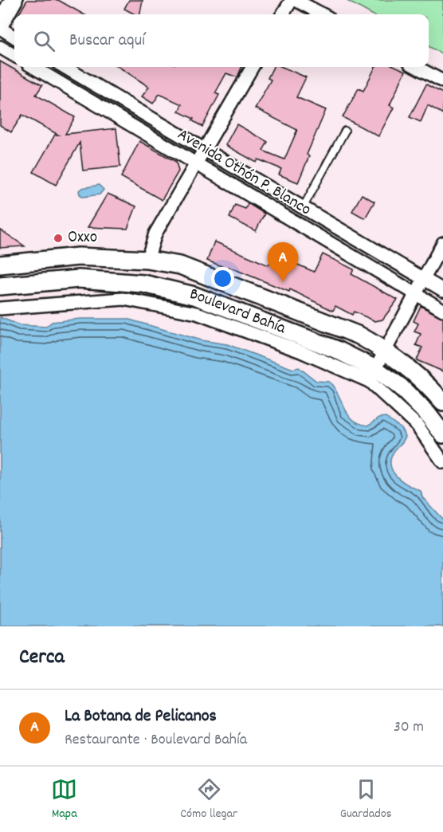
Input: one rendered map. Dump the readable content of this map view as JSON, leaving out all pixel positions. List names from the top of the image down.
{
  "streets": {
    "main road": ["Boulevard Bahía"],
    "street": ["Avenida Othón P. Blanco"]
  },
  "places": ["Oxxo"],
  "page": {
    "search": "Buscar aquí",
    "pins": "A",
    "heading": "Cerca",
    "list": [
      {
        "mark": "A",
        "name": "La Botana de Pelicanos",
        "note": "Restaurante · Boulevard Bahía",
        "value": "30 m"
      }
    ],
    "nav": ["Mapa", "Cómo llegar", "Guardados"]
  }
}
